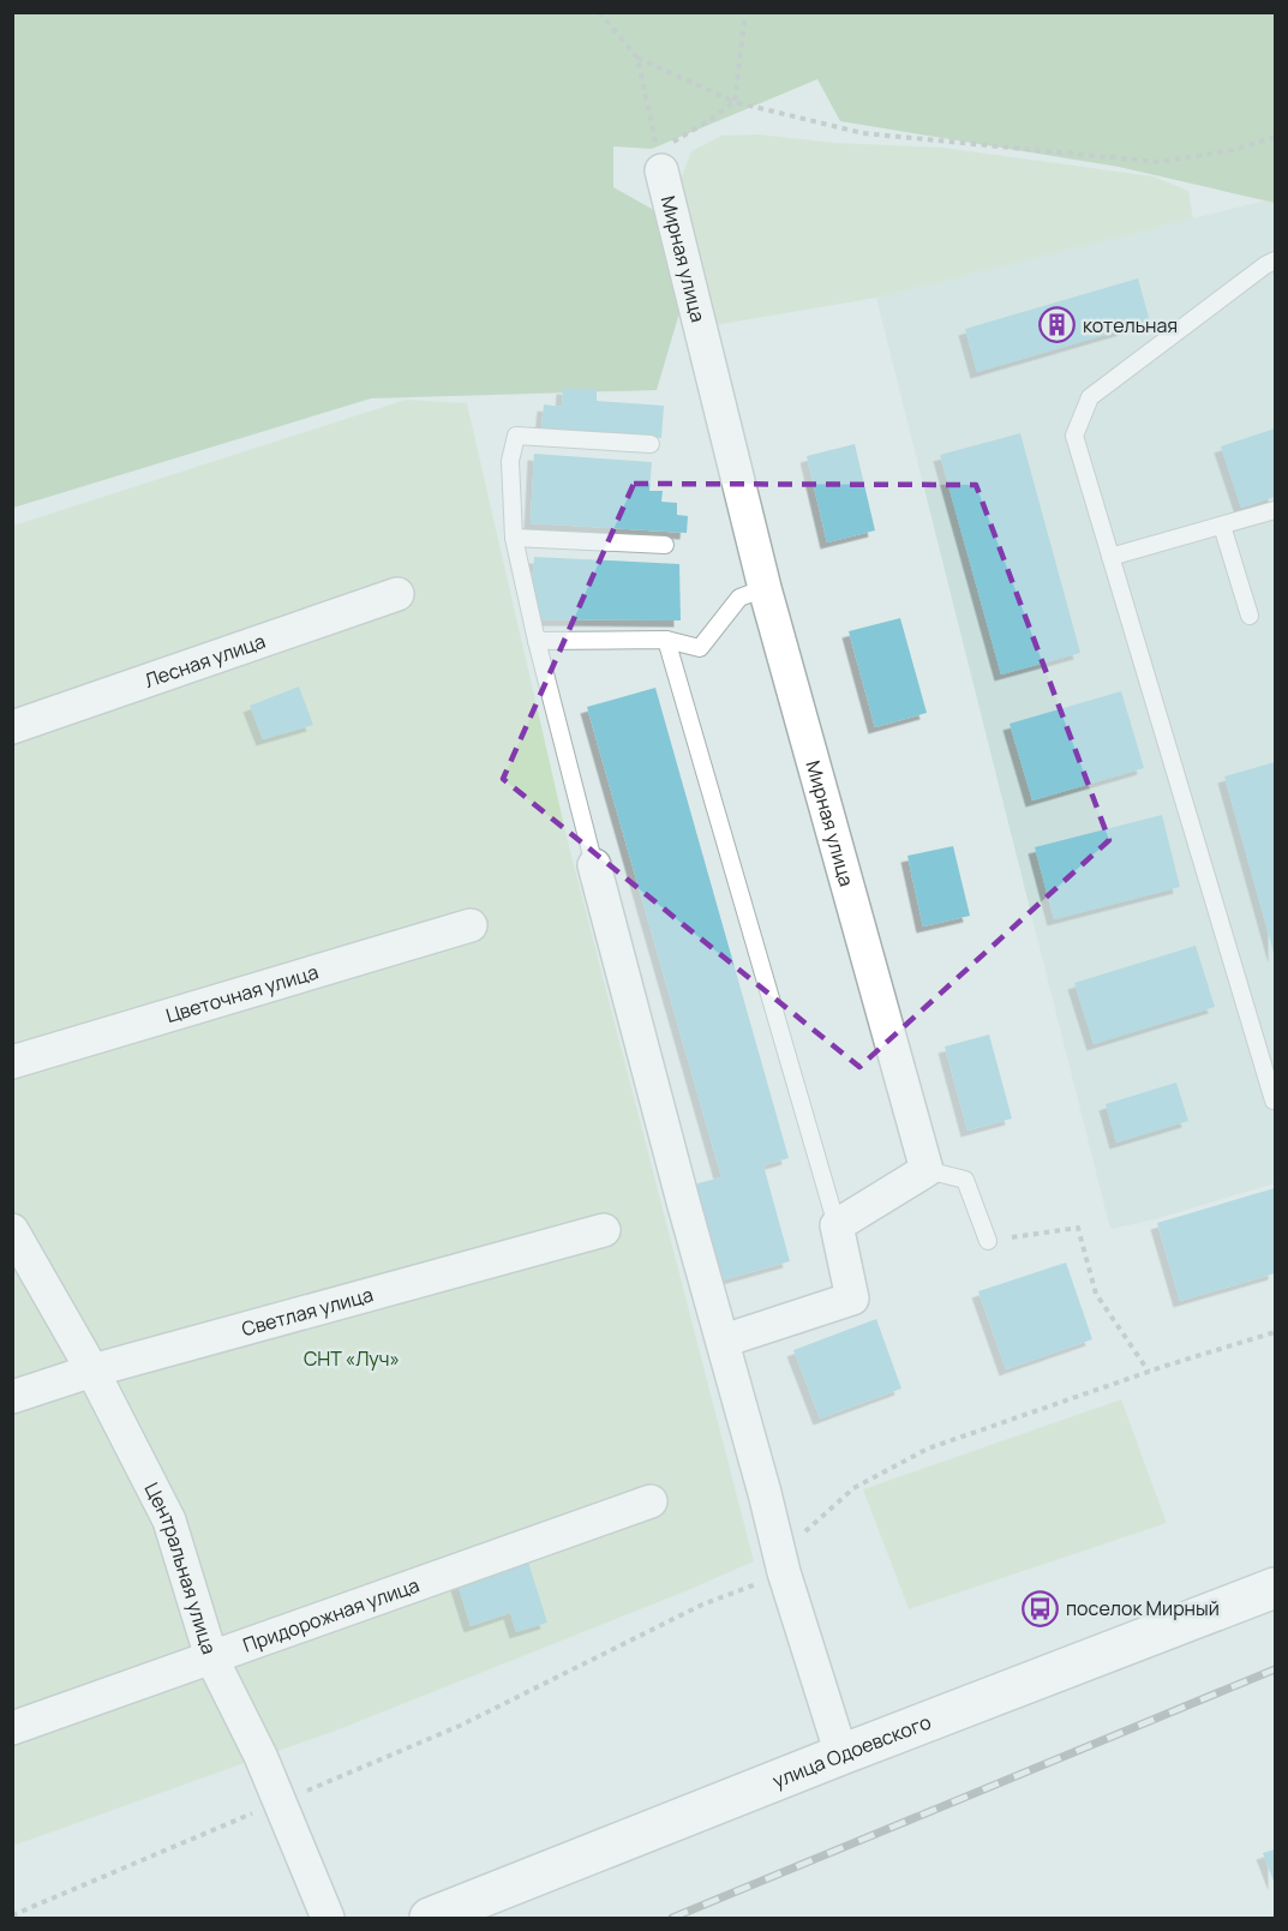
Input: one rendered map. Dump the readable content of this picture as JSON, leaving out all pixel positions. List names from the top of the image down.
{
  "streets": {
    "street": [
      "Мирная улица",
      "Лесная улица",
      "Цветочная улица",
      "Светлая улица",
      "Центральная улица",
      "Придорожная улица",
      "улица Одоевского"
    ]
  },
  "crossings": [
    ["Светлая улица", "Центральная улица"],
    ["Центральная улица", "Придорожная улица"]
  ],
  "parks": ["СНТ «Луч»"],
  "places": {
    "building": ["котельная"],
    "bus stop": ["поселок Мирный"]
  }
}
